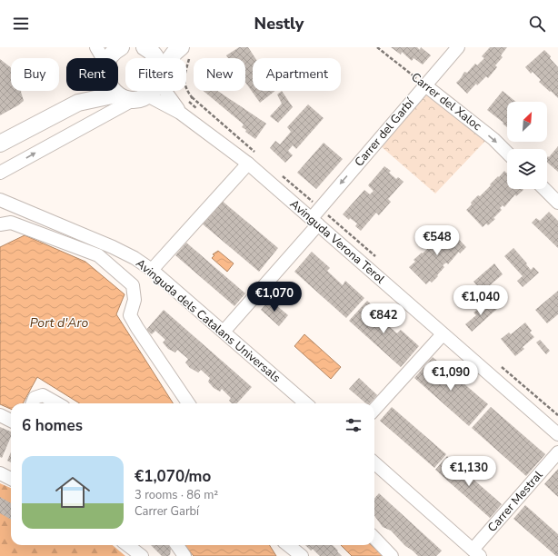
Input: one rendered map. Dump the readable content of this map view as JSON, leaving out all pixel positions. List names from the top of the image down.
{
  "streets": {
    "street": [
      "Carrer del Xaloc",
      "Carrer del Garbí",
      "Avinguda Verona Terol",
      "Avinguda dels Catalans Universals",
      "Carrer Mestral"
    ]
  },
  "crossings": [
    ["Carrer del Xaloc", "Carrer del Garbí"],
    ["Carrer del Garbí", "Avinguda Verona Terol"],
    ["Carrer del Garbí", "Avinguda dels Catalans Universals"]
  ],
  "one_way": ["Carrer del Xaloc", "Carrer del Garbí"],
  "water": ["Port d'Aro"],
  "north": "top right",
  "page": {
    "header": "Nestly",
    "chip": [
      "Buy",
      "Rent",
      "Filters",
      "New",
      "Apartment"
    ],
    "price": [
      "€548",
      "€1,070",
      "€1,040",
      "€842",
      "€1,090",
      "€1,130"
    ],
    "heading": "6 homes",
    "list": [
      {
        "name": "€1,070/mo",
        "note": "3 rooms · 86 m² · Carrer Garbí"
      }
    ]
  }
}
